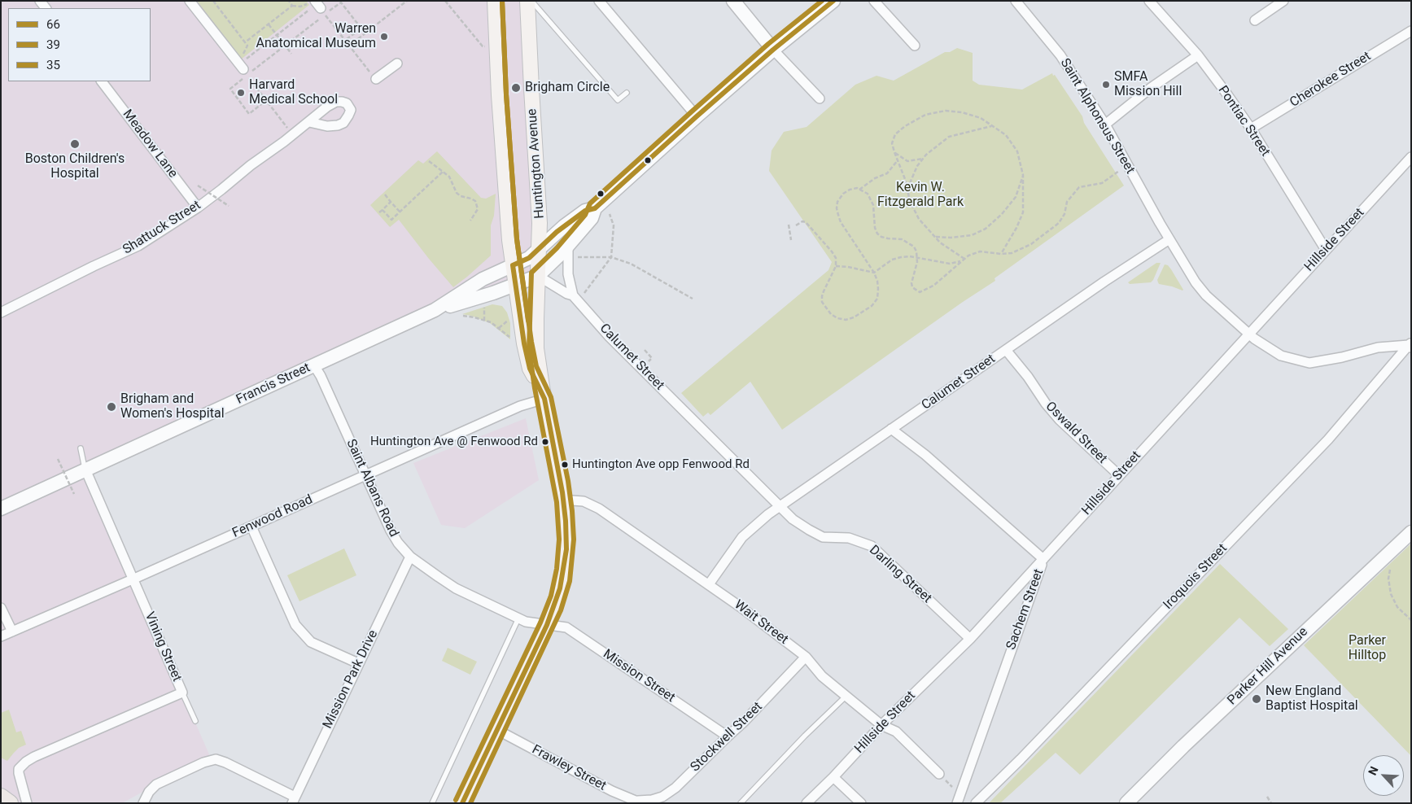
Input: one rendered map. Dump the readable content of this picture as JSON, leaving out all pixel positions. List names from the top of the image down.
{
  "streets": {
    "main road": ["Huntington Avenue", "Francis Street", "Parker Hill Avenue"],
    "street": [
      "Cherokee Street",
      "Saint Alphonsus Street",
      "Pontiac Street",
      "Meadow Lane",
      "Shattuck Street",
      "Hillside Street",
      "Calumet Street",
      "Oswald Street",
      "Saint Albans Road",
      "Fenwood Road",
      "Darling Street",
      "Iroquois Street",
      "Sachem Street",
      "Wait Street",
      "Vining Street",
      "Mission Street",
      "Mission Park Drive",
      "Stockwell Street",
      "Frawley Street"
    ]
  },
  "crossings": [
    ["Cherokee Street", "Pontiac Street"],
    ["Saint Alphonsus Street", "Calumet Street"],
    ["Pontiac Street", "Hillside Street"],
    ["Meadow Lane", "Shattuck Street"],
    ["Huntington Avenue", "Calumet Street"],
    ["Huntington Avenue", "Francis Street"],
    ["Huntington Avenue", "Saint Albans Road"],
    ["Huntington Avenue", "Fenwood Road"],
    ["Huntington Avenue", "Wait Street"],
    ["Huntington Avenue", "Mission Street"],
    ["Huntington Avenue", "Frawley Street"],
    ["Hillside Street", "Oswald Street"],
    ["Hillside Street", "Darling Street"],
    ["Hillside Street", "Sachem Street"],
    ["Hillside Street", "Wait Street"],
    ["Calumet Street", "Francis Street"],
    ["Calumet Street", "Oswald Street"],
    ["Calumet Street", "Darling Street"],
    ["Calumet Street", "Sachem Street"],
    ["Francis Street", "Saint Albans Road"],
    ["Francis Street", "Vining Street"],
    ["Saint Albans Road", "Fenwood Road"],
    ["Saint Albans Road", "Mission Street"],
    ["Saint Albans Road", "Mission Park Drive"],
    ["Fenwood Road", "Vining Street"],
    ["Wait Street", "Stockwell Street"],
    ["Mission Street", "Stockwell Street"],
    ["Stockwell Street", "Frawley Street"]
  ],
  "parks": ["Kevin W. Fitzgerald Park", "Parker Hilltop"],
  "places": [
    "Warren Anatomical Museum",
    "SMFA Mission Hill",
    "Brigham Circle",
    "Harvard Medical School",
    "Boston Children's Hospital",
    "Brigham and Women's Hospital",
    "Huntington Ave @ Fenwood Rd",
    "Huntington Ave opp Fenwood Rd",
    "New England Baptist Hospital"
  ],
  "lines": ["transit line 66", "transit line 39", "transit line 35"],
  "legend": ["66", "39", "35"],
  "north": "top left"
}
